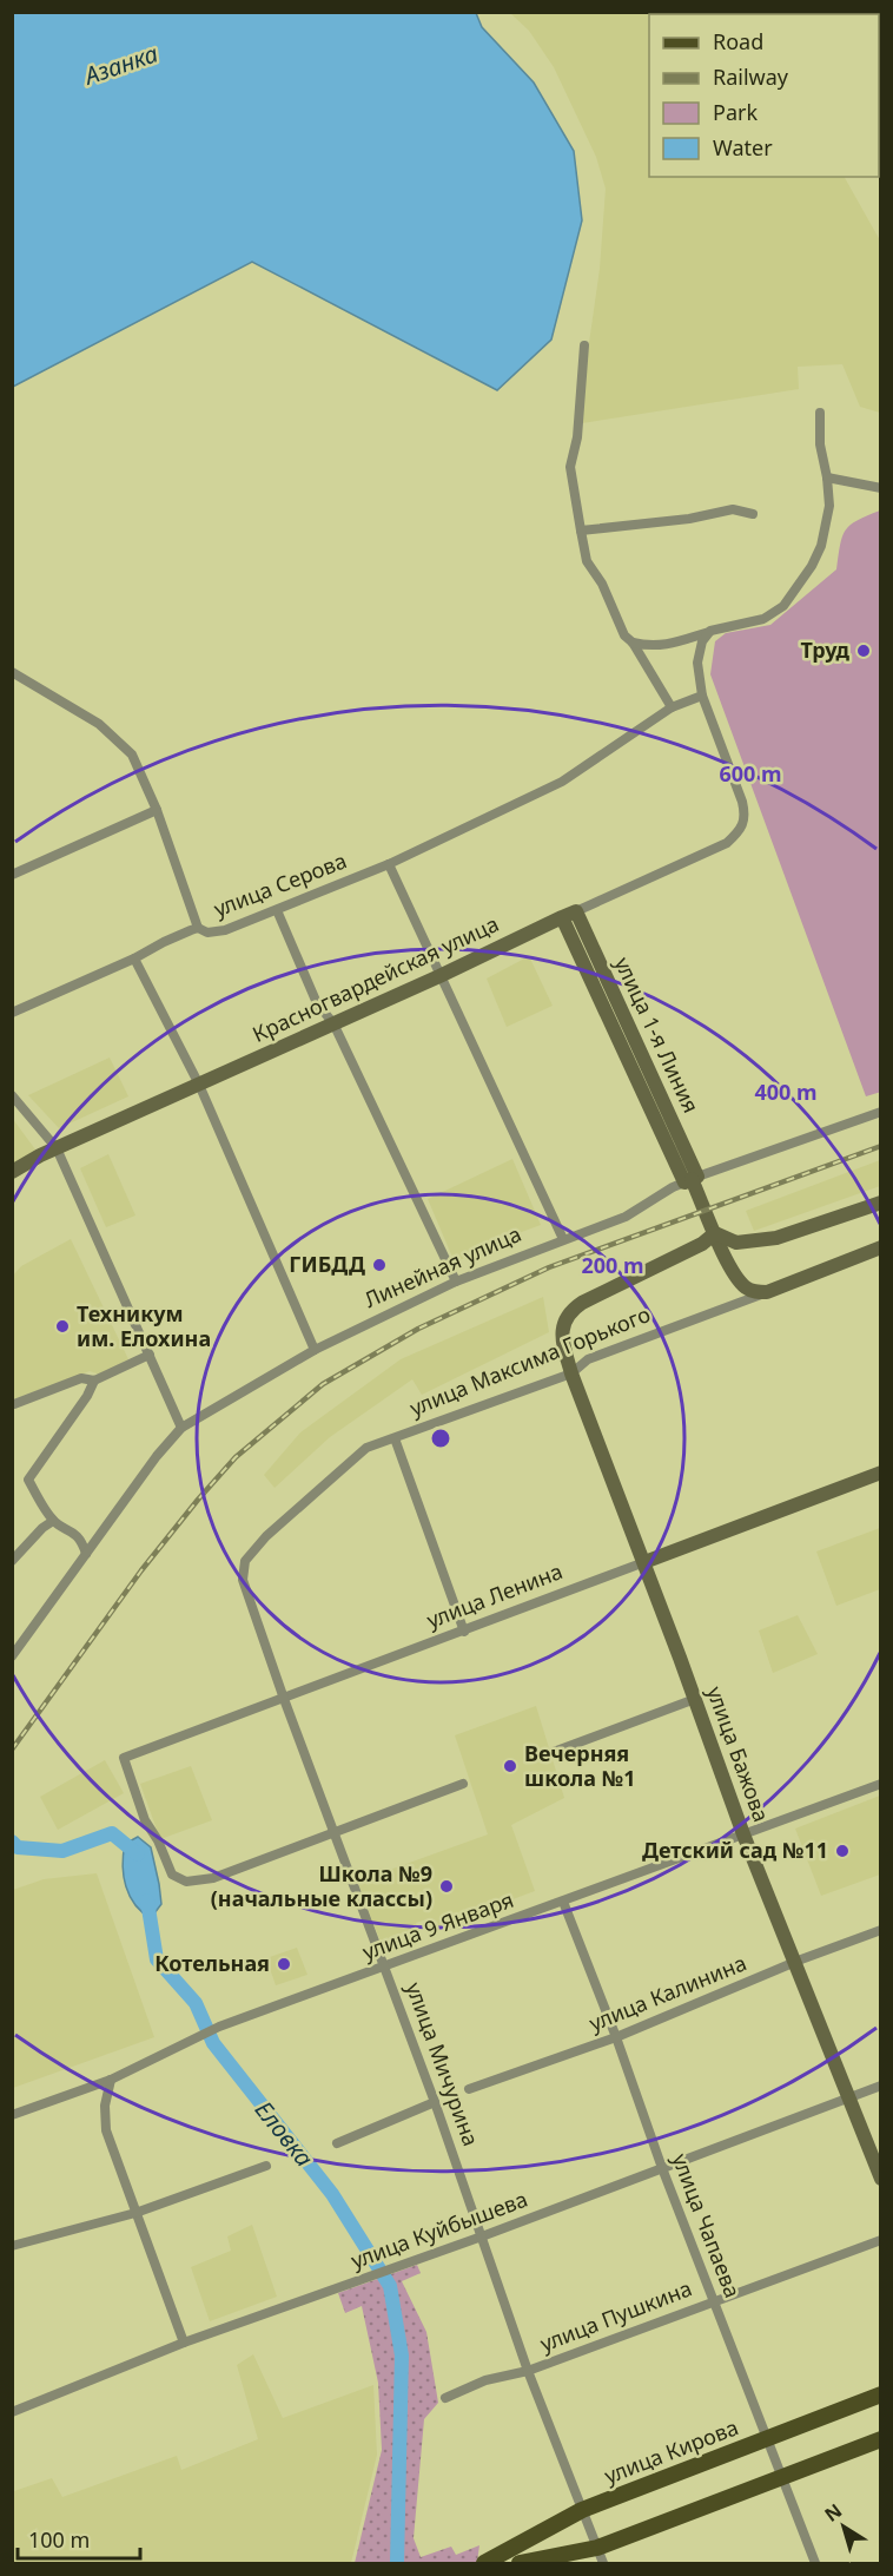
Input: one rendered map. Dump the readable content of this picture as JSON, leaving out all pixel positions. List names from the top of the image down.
{
  "streets": {
    "main road": ["улица Кирова"],
    "street": [
      "улица Серова",
      "Красногвардейская улица",
      "улица 1-я Линия",
      "Линейная улица",
      "улица Максима Горького",
      "улица Ленина",
      "улица Бажова",
      "улица 9 Января",
      "улица Калинина",
      "улица Мичурина",
      "улица Чапаева",
      "улица Куйбышева",
      "улица Пушкина"
    ]
  },
  "crossings": [
    ["улица Серова", "Красногвардейская улица"],
    ["Красногвардейская улица", "улица 1-я Линия"],
    ["улица 1-я Линия", "Линейная улица"],
    ["улица 1-я Линия", "улица Максима Горького"],
    ["улица Максима Горького", "улица Бажова"],
    ["улица Максима Горького", "улица Мичурина"],
    ["улица Ленина", "улица Бажова"],
    ["улица Ленина", "улица Мичурина"],
    ["улица Бажова", "улица 9 Января"],
    ["улица Бажова", "улица Калинина"],
    ["улица Бажова", "улица Куйбышева"],
    ["улица 9 Января", "улица Мичурина"],
    ["улица 9 Января", "улица Чапаева"],
    ["улица Калинина", "улица Чапаева"],
    ["улица Мичурина", "улица Куйбышева"],
    ["улица Мичурина", "улица Пушкина"],
    ["улица Мичурина", "улица Кирова"],
    ["улица Чапаева", "улица Куйбышева"],
    ["улица Чапаева", "улица Пушкина"],
    ["улица Чапаева", "улица Кирова"]
  ],
  "water": ["Азанка", "Еловка"],
  "places": [
    "Труд",
    "ГИБДД",
    "Техникум им. Елохина",
    "Вечерняя школа №1",
    "Детский сад №11",
    "Школа №9 (начальные классы)",
    "Котельная"
  ],
  "legend": [
    "Road",
    "Railway",
    "Park",
    "Water"
  ],
  "scale_bar": "100 m",
  "north": "top left",
  "rings": ["600 m", "400 m", "200 m"]
}
